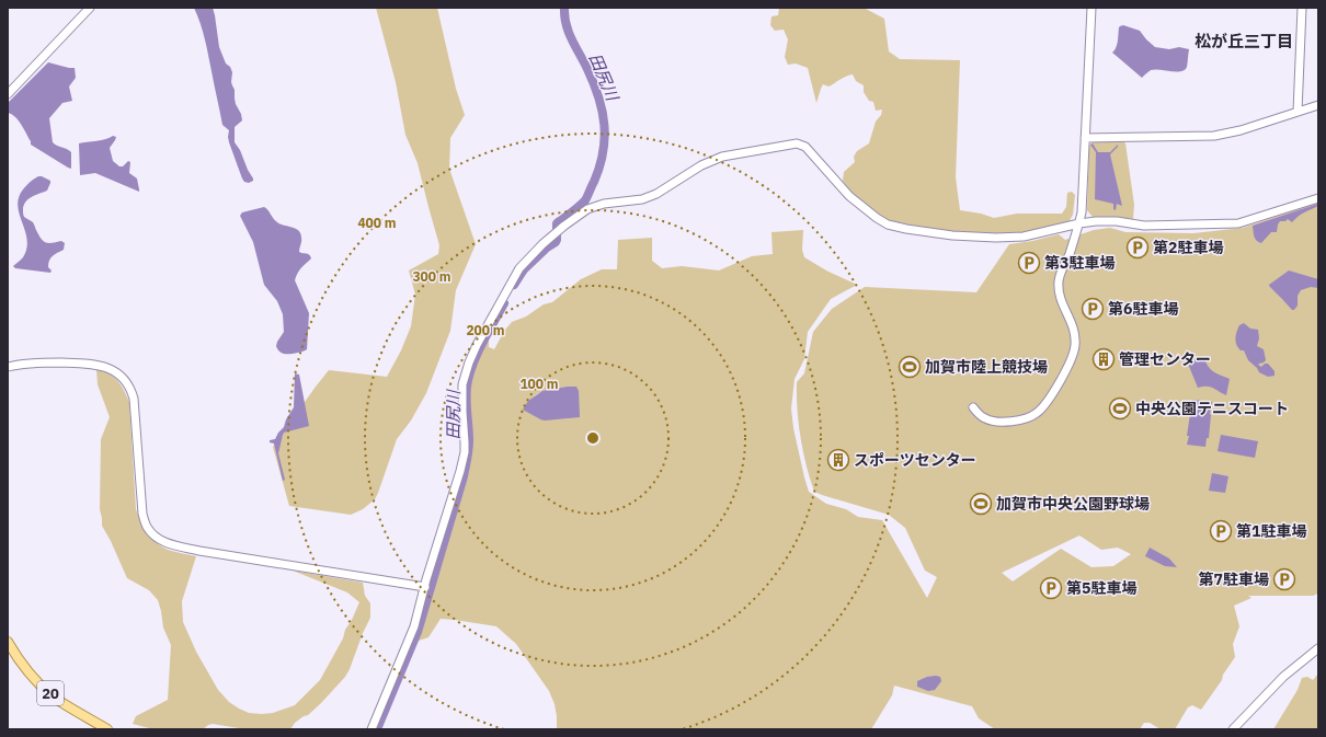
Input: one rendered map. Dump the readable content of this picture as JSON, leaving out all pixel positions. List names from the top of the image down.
{
  "streets": {
    "main road": ["20"]
  },
  "districts": ["松が丘三丁目"],
  "water": ["田尻川"],
  "places": {
    "parking": [
      "第2駐車場",
      "第3駐車場",
      "第6駐車場",
      "第1駐車場",
      "第7駐車場",
      "第5駐車場"
    ],
    "building": ["管理センター", "スポーツセンター"],
    "sports": ["加賀市陸上競技場", "中央公園テニスコート", "加賀市中央公園野球場"]
  },
  "rings": [
    "400 m",
    "300 m",
    "200 m",
    "100 m"
  ]
}
